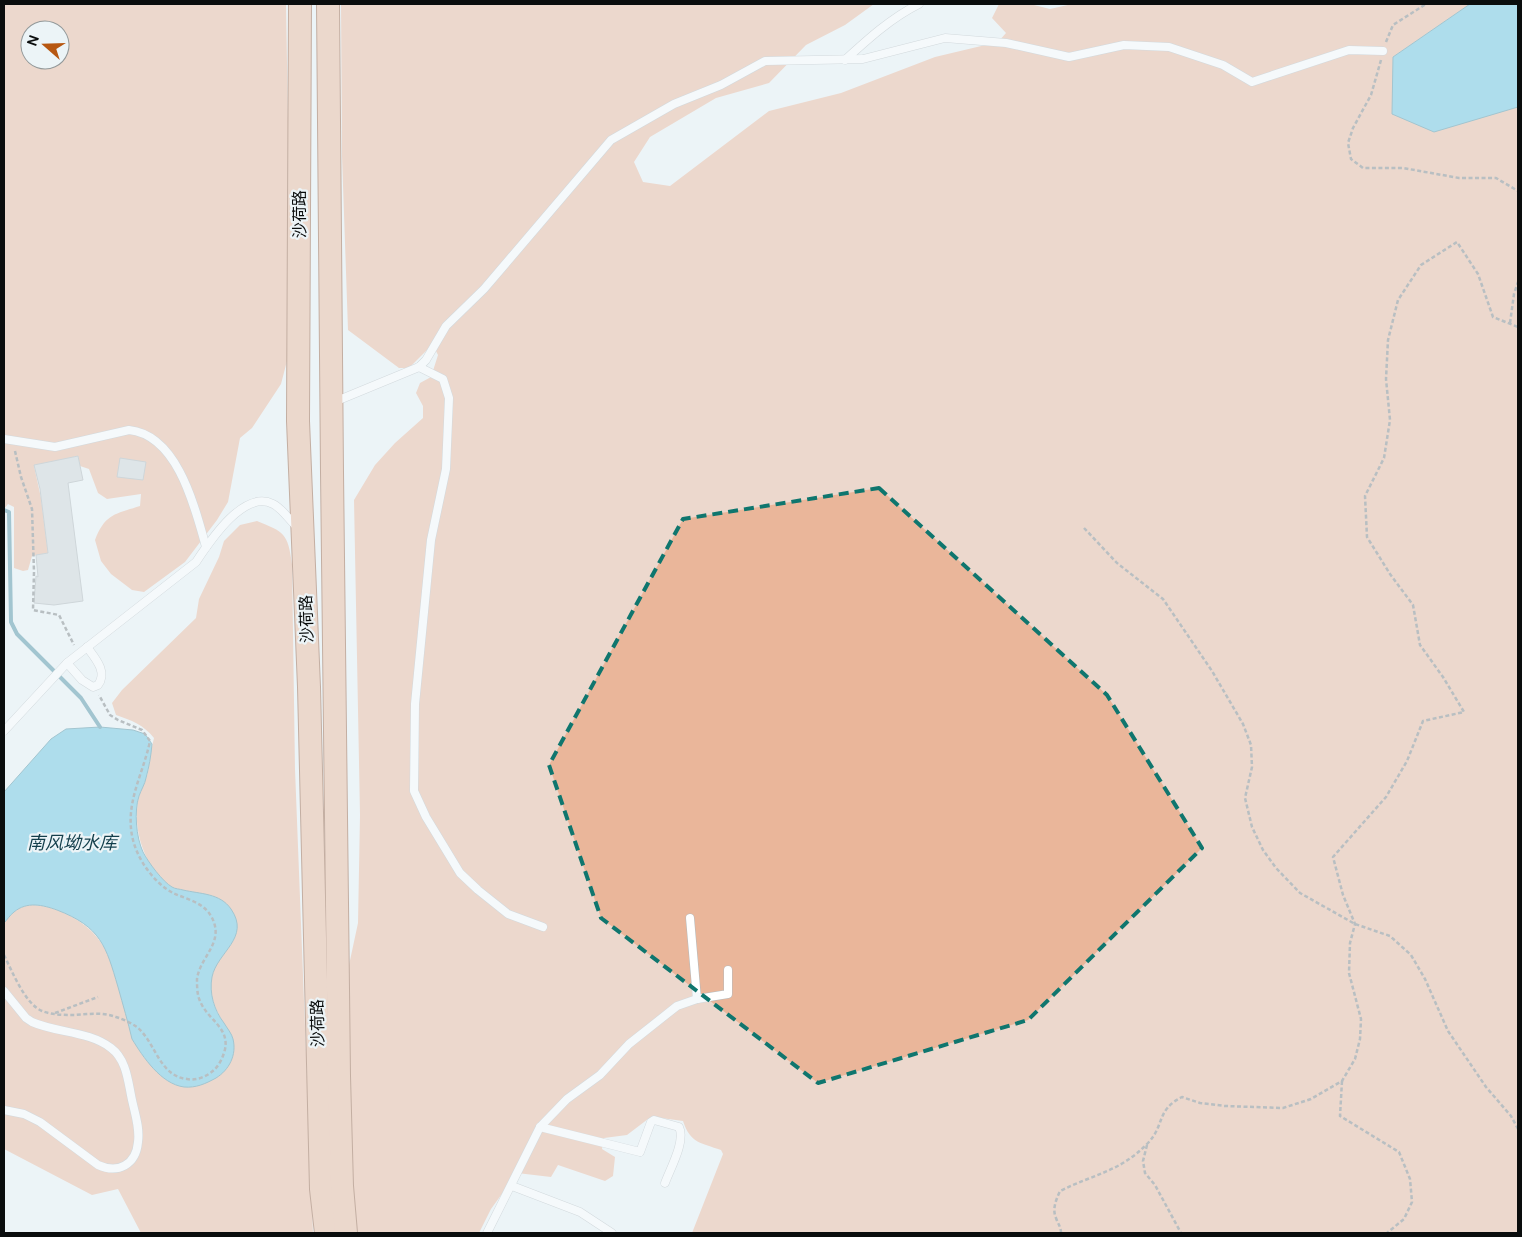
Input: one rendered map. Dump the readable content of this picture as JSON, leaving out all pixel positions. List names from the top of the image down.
{
  "streets": {
    "main road": ["沙荷路"]
  },
  "water": ["南风坳水库"],
  "north": "left"
}
